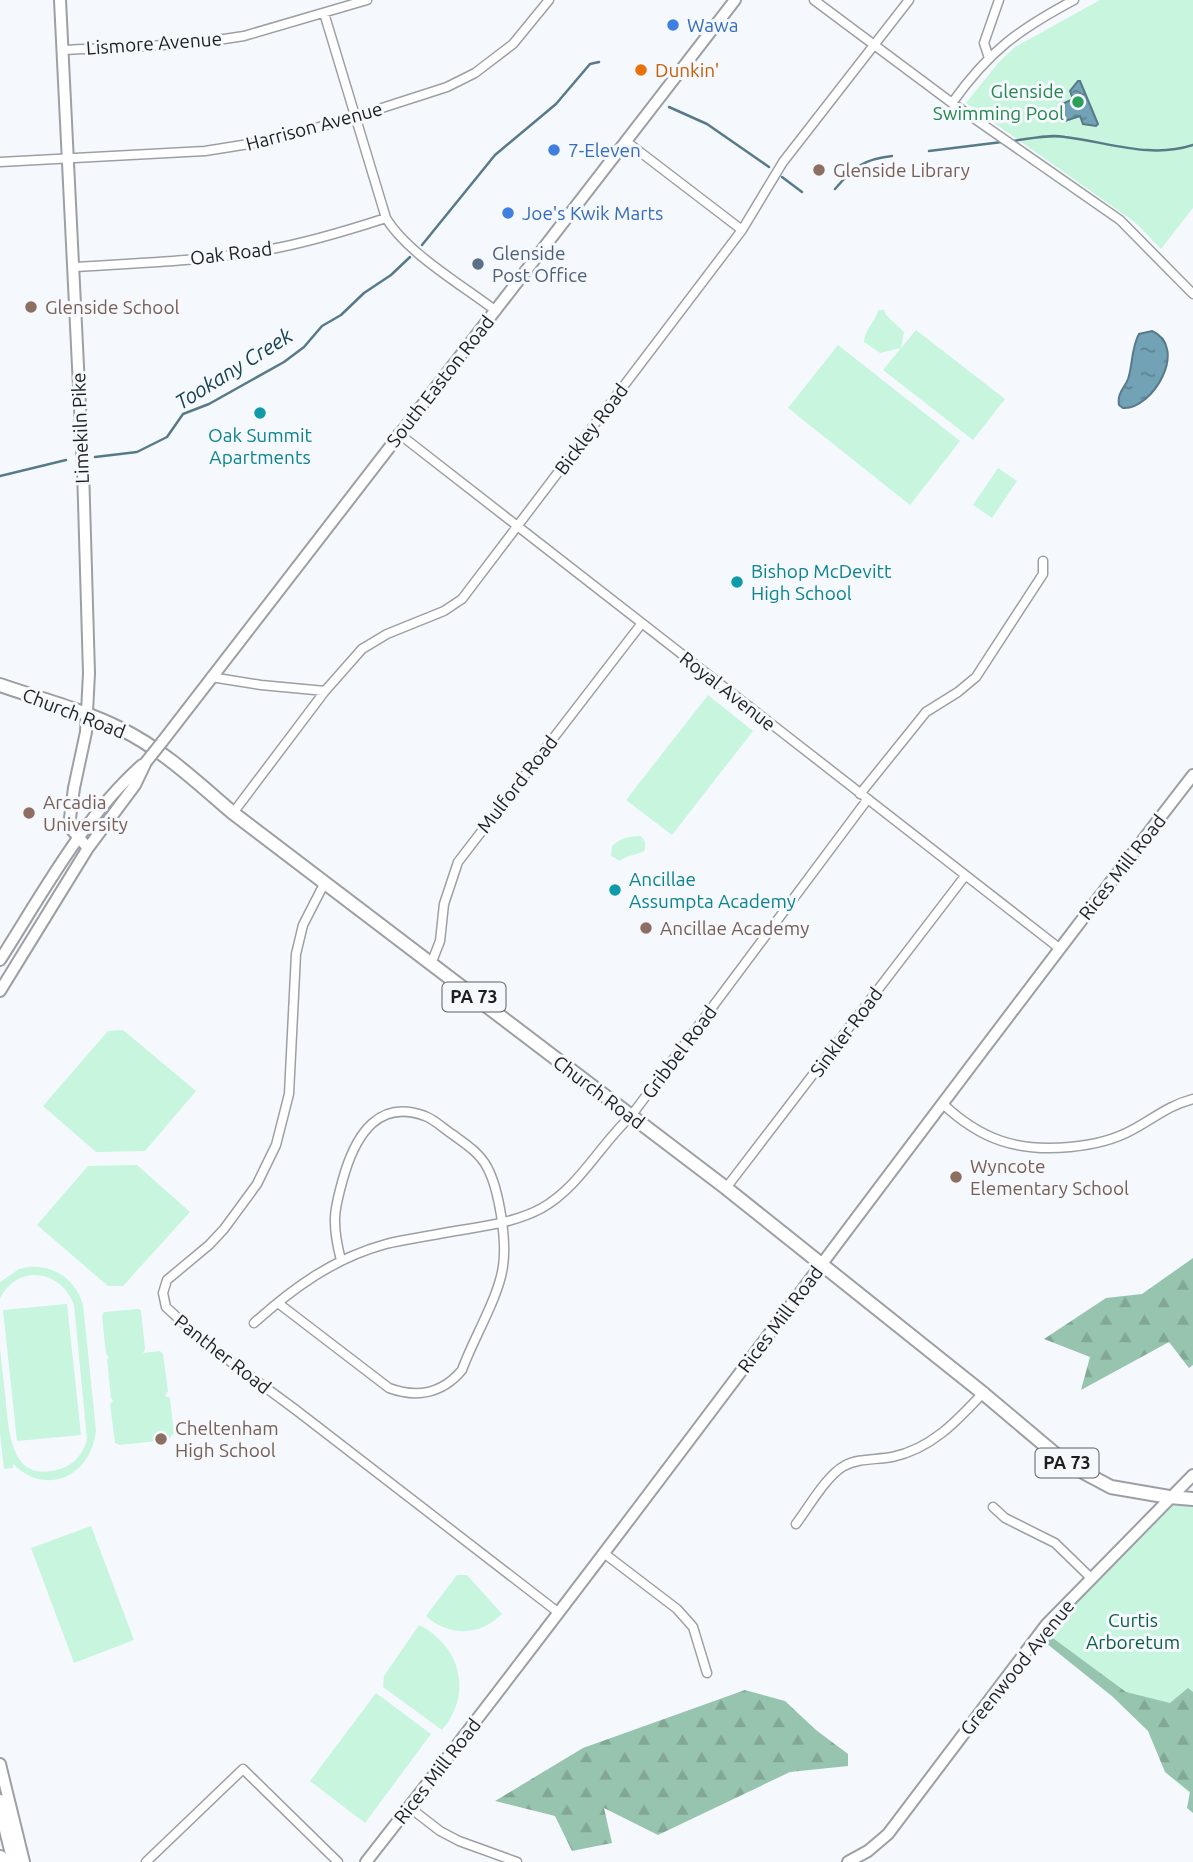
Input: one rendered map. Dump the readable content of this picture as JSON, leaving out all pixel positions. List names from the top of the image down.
{
  "streets": {
    "main road": [
      "South Easton Road",
      "Limekiln Pike",
      "Church Road",
      "Rices Mill Road",
      "PA 73",
      "Greenwood Avenue"
    ],
    "street": [
      "Lismore Avenue",
      "Harrison Avenue",
      "Oak Road",
      "Bickley Road",
      "Royal Avenue",
      "Mulford Road",
      "Sinkler Road",
      "Gribbel Road",
      "Panther Road"
    ]
  },
  "crossings": [
    ["Lismore Avenue", "Limekiln Pike"],
    ["Harrison Avenue", "Limekiln Pike"],
    ["Oak Road", "Limekiln Pike"],
    ["South Easton Road", "Limekiln Pike"],
    ["South Easton Road", "Royal Avenue"],
    ["Limekiln Pike", "Church Road"],
    ["Bickley Road", "Royal Avenue"],
    ["Bickley Road", "Church Road"],
    ["Royal Avenue", "Mulford Road"],
    ["Royal Avenue", "Rices Mill Road"],
    ["Royal Avenue", "Sinkler Road"],
    ["Royal Avenue", "Gribbel Road"],
    ["Church Road", "Mulford Road"],
    ["Church Road", "Rices Mill Road"],
    ["Church Road", "Sinkler Road"],
    ["Church Road", "Gribbel Road"],
    ["Church Road", "Panther Road"],
    ["Church Road", "Greenwood Avenue"],
    ["Rices Mill Road", "Panther Road"]
  ],
  "water": ["Tookany Creek"],
  "parks": ["Curtis Arboretum"],
  "places": [
    "Wawa",
    "Dunkin'",
    "Glenside Swimming Pool",
    "7-Eleven",
    "Glenside Library",
    "Joe's Kwik Marts",
    "Glenside Post Office",
    "Glenside School",
    "Oak Summit Apartments",
    "Bishop McDevitt High School",
    "Arcadia University",
    "Ancillae Assumpta Academy",
    "Ancillae Academy",
    "Wyncote Elementary School",
    "Cheltenham High School"
  ]
}
